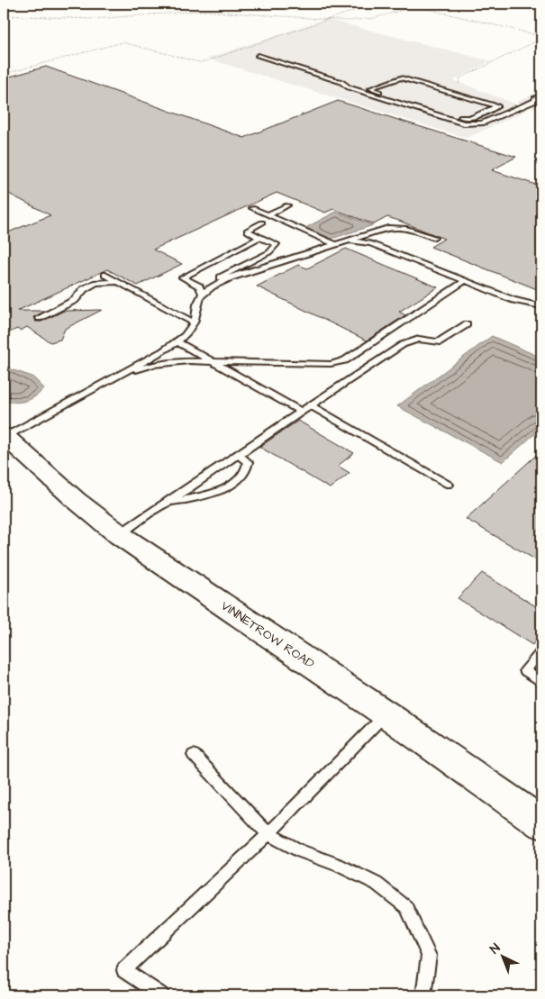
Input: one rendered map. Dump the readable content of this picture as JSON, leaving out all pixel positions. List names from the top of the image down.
{
  "streets": {
    "street": ["VINNETROW ROAD"]
  },
  "north": "top left"
}
